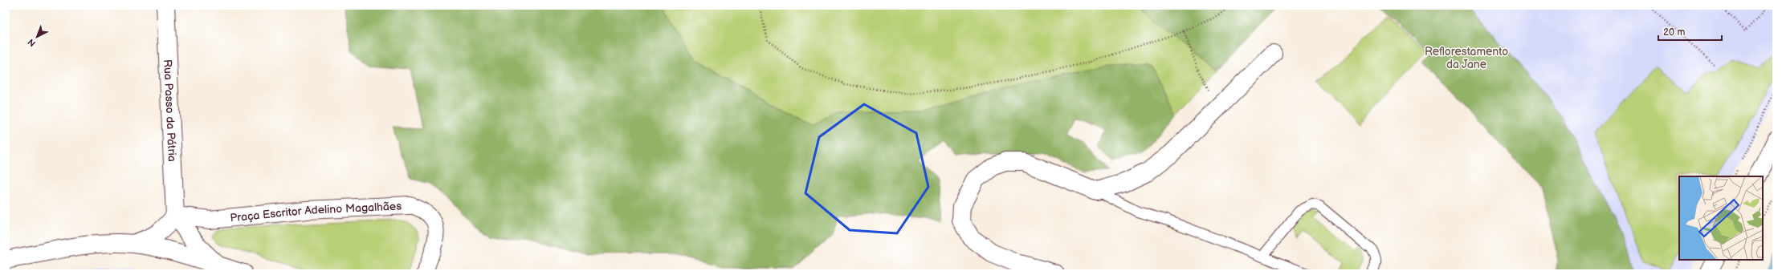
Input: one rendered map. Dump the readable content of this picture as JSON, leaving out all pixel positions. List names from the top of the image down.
{
  "streets": {
    "street": ["Rua Passo da Pátria", "Praça Escritor Adelino Magalhães"]
  },
  "crossings": [
    ["Rua Passo da Pátria", "Praça Escritor Adelino Magalhães"]
  ],
  "parks": ["Reflorestamento da Jane"],
  "scale_bar": "20 m",
  "north": "bottom left"
}
